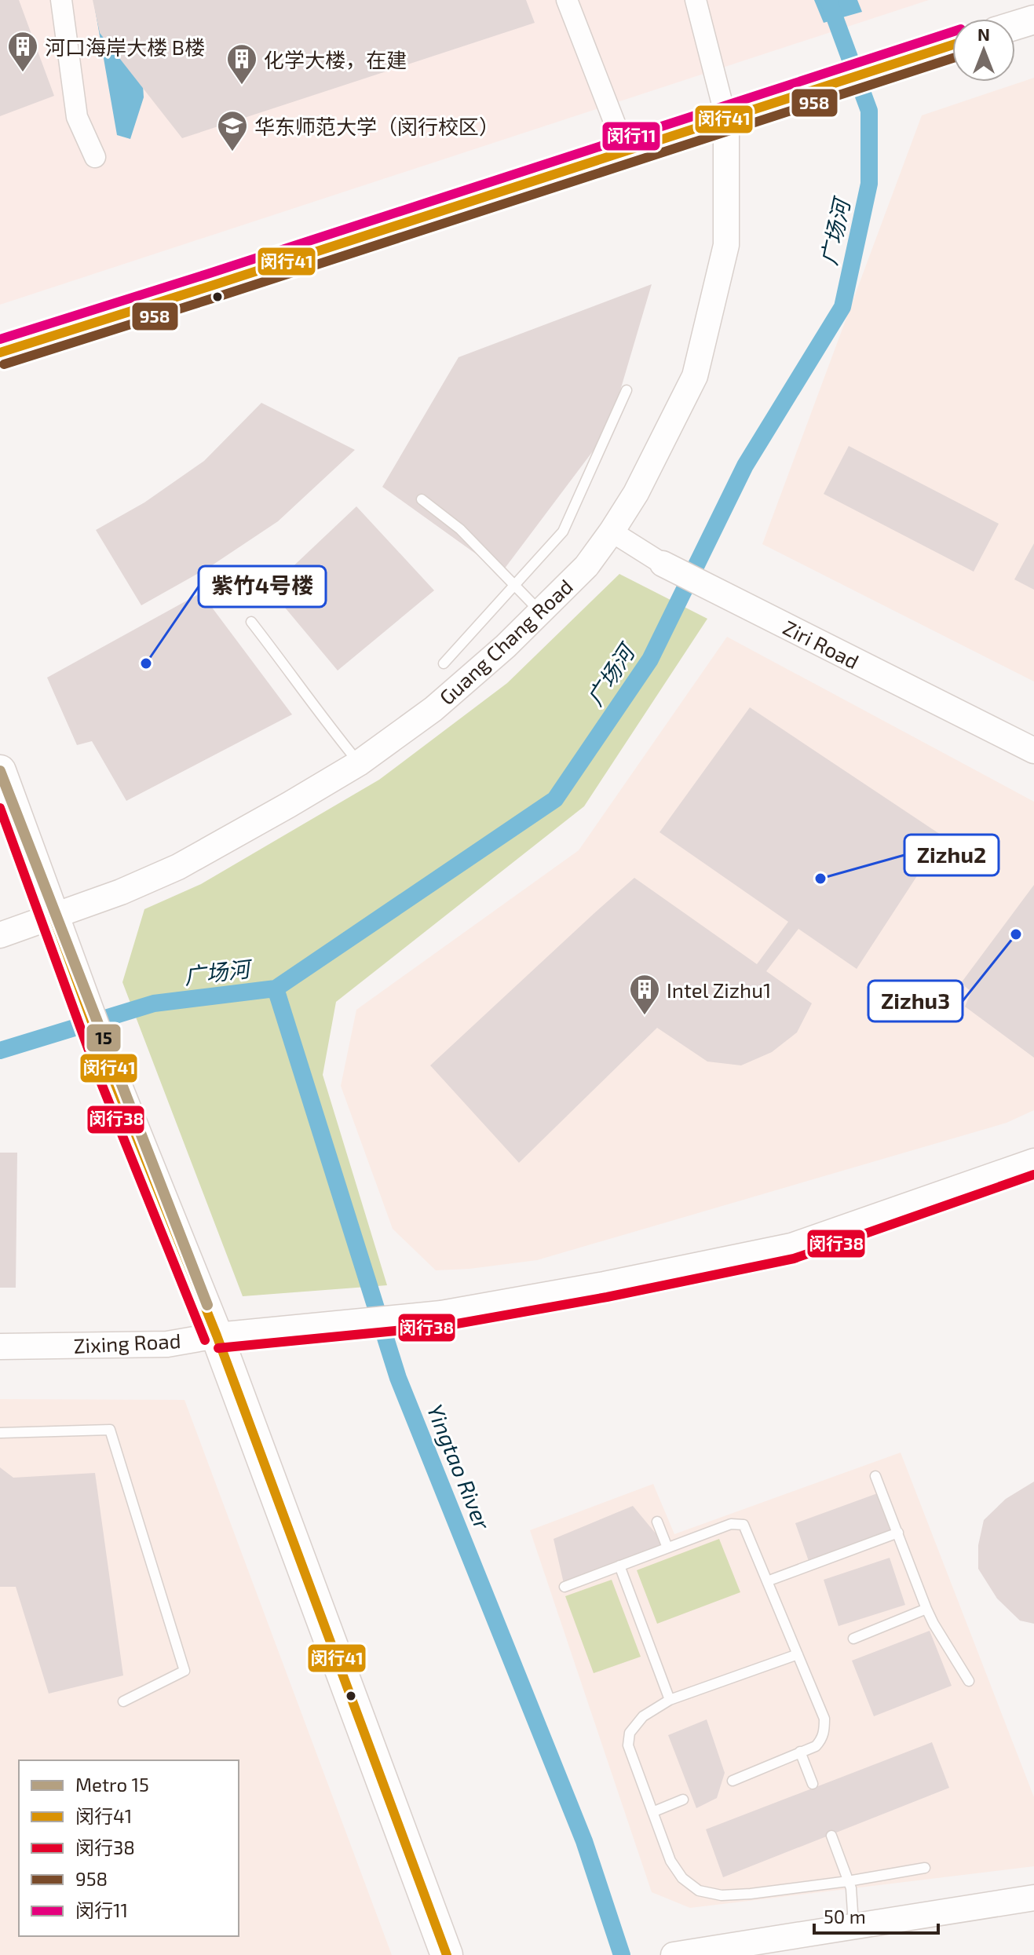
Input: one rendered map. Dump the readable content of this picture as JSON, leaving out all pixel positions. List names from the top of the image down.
{
  "streets": {
    "street": ["Guang Chang Road", "Ziri Road", "Zixing Road"]
  },
  "crossings": [
    ["Guang Chang Road", "Ziri Road"]
  ],
  "water": ["广场河", "Yingtao River"],
  "places": {
    "building": ["河口海岸大楼 B楼", "化学大楼，在建", "Intel Zizhu1"],
    "school or university": ["华东师范大学（闵行校区）"],
    "other": ["紫竹4号楼", "Zizhu2", "Zizhu3"]
  },
  "lines": [
    "transit line 闵行11",
    "transit line 闵行41",
    "transit line 958",
    "metro line 15",
    "transit line 闵行38"
  ],
  "legend": [
    "Metro 15",
    "闵行41",
    "闵行38",
    "958",
    "闵行11"
  ],
  "scale_bar": "50 m",
  "north": "top"
}
